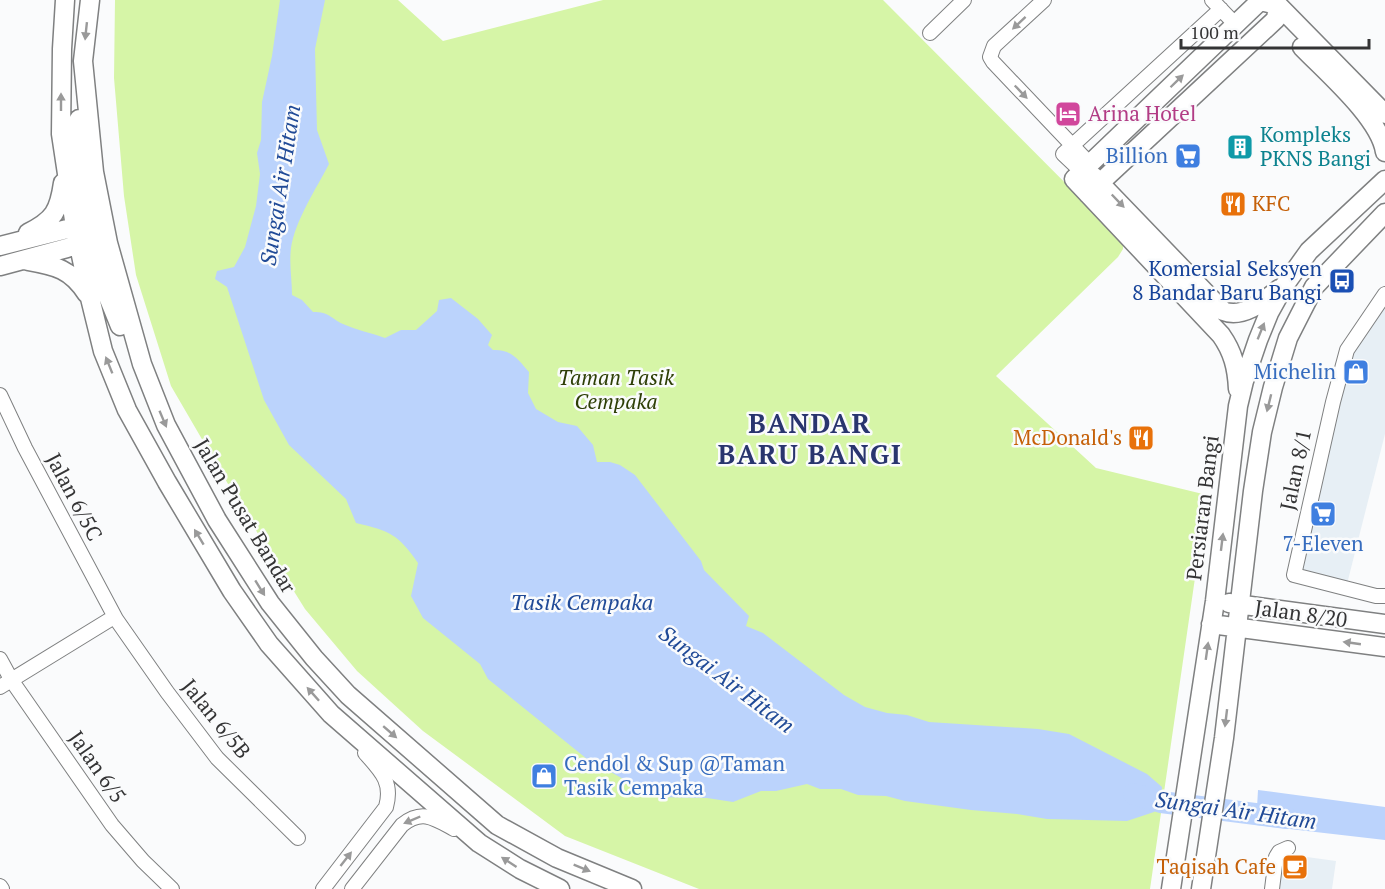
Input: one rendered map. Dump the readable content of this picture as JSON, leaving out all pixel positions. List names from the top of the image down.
{
  "streets": {
    "main road": ["Persiaran Bangi", "Jalan Pusat Bandar", "Jalan 8/20"],
    "street": [
      "Jalan 8/1",
      "Jalan 6/5C",
      "Jalan 6/5B",
      "Jalan 6/5"
    ]
  },
  "crossings": [
    ["Jalan 6/5C", "Jalan 6/5B"],
    ["Persiaran Bangi", "Jalan 8/20"]
  ],
  "districts": ["BANDAR BARU BANGI"],
  "water": ["Sungai Air Hitam", "Tasik Cempaka"],
  "parks": ["Taman Tasik Cempaka"],
  "places": {
    "hotel": ["Arina Hotel"],
    "building": ["Kompleks PKNS Bangi"],
    "supermarket": ["Billion", "7-Eleven"],
    "restaurant": ["KFC", "McDonald's"],
    "bus stop": ["Komersial Seksyen 8 Bandar Baru Bangi"],
    "shop": ["Michelin", "Cendol & Sup @Taman Tasik Cempaka"],
    "cafe": ["Taqisah Cafe"]
  },
  "scale_bar": "100 m"
}
